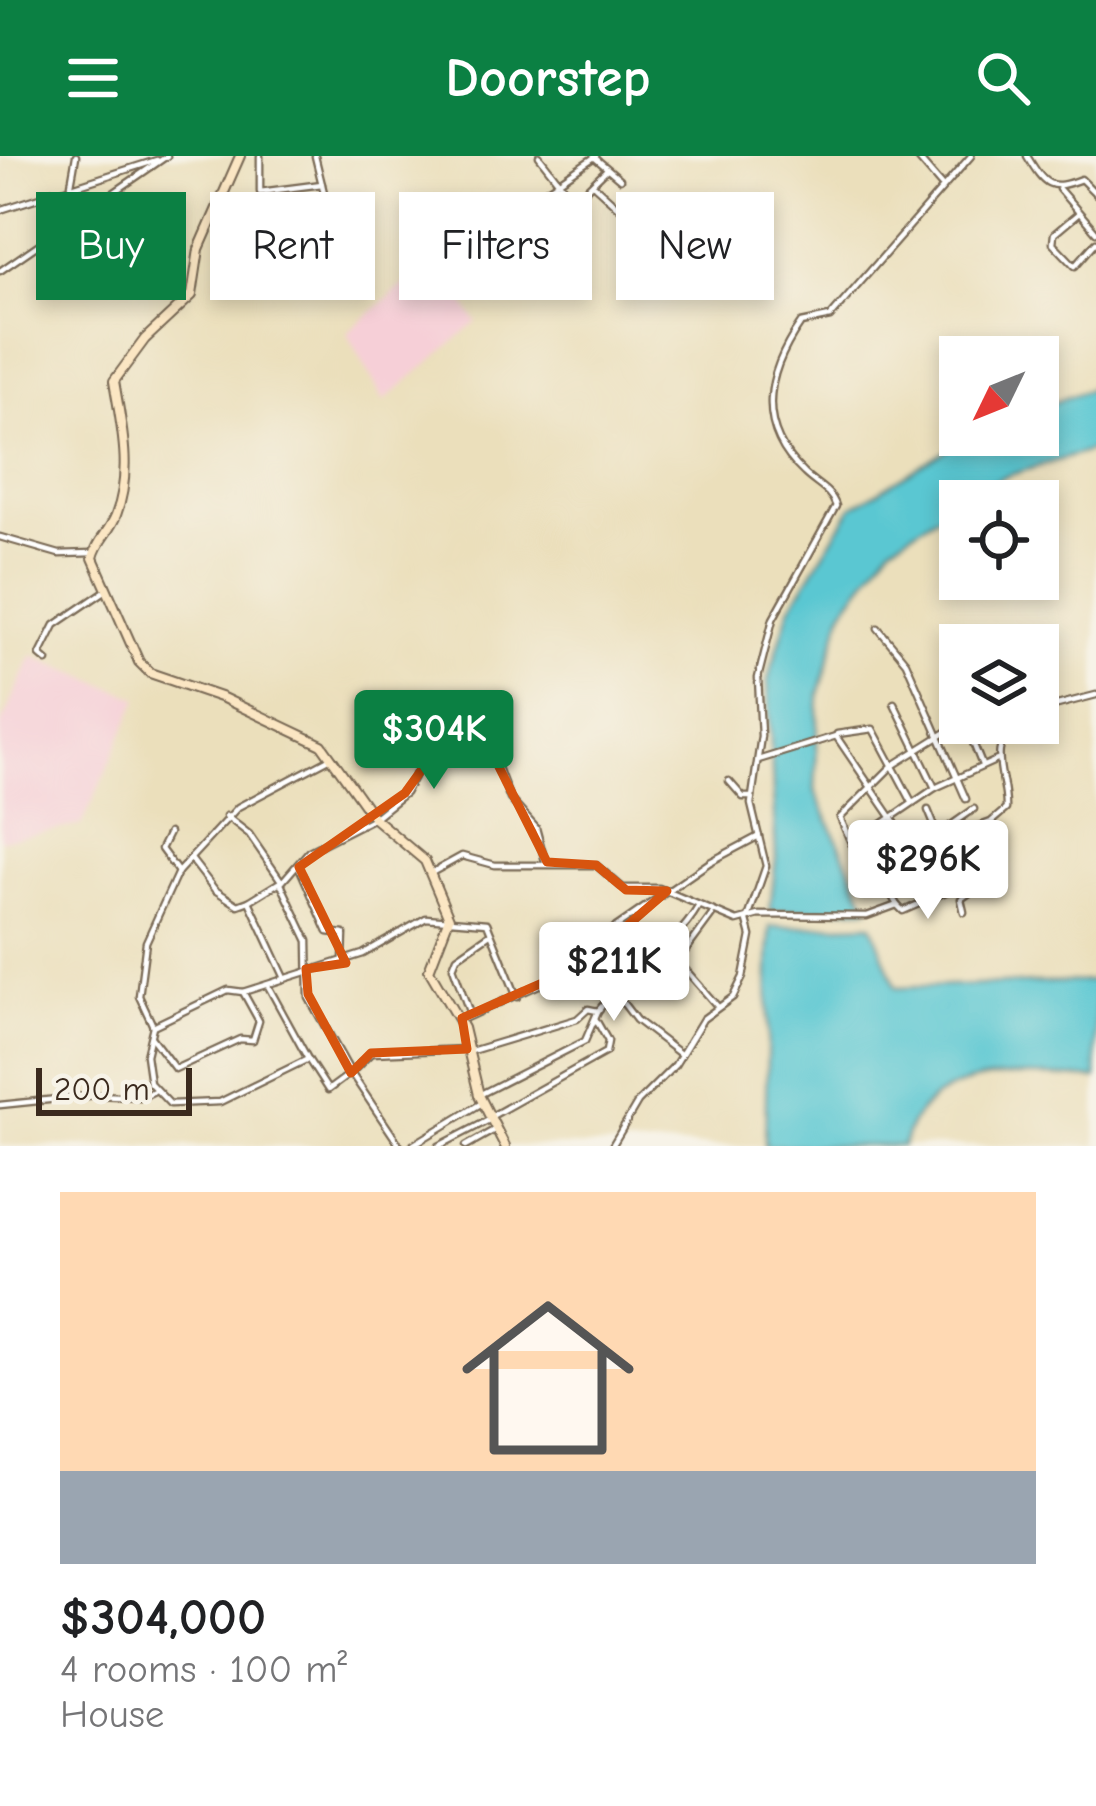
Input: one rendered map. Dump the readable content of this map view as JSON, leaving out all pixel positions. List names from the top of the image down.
{
  "scale_bar": "200 m",
  "north": "bottom left",
  "page": {
    "header": "Doorstep",
    "chip": [
      "Buy",
      "Rent",
      "Filters",
      "New"
    ],
    "price": ["$304K", "$296K", "$211K"],
    "scale": "200 m",
    "list": [
      {
        "name": "$304,000",
        "note": "4 rooms · 100 m² · House"
      }
    ]
  }
}
